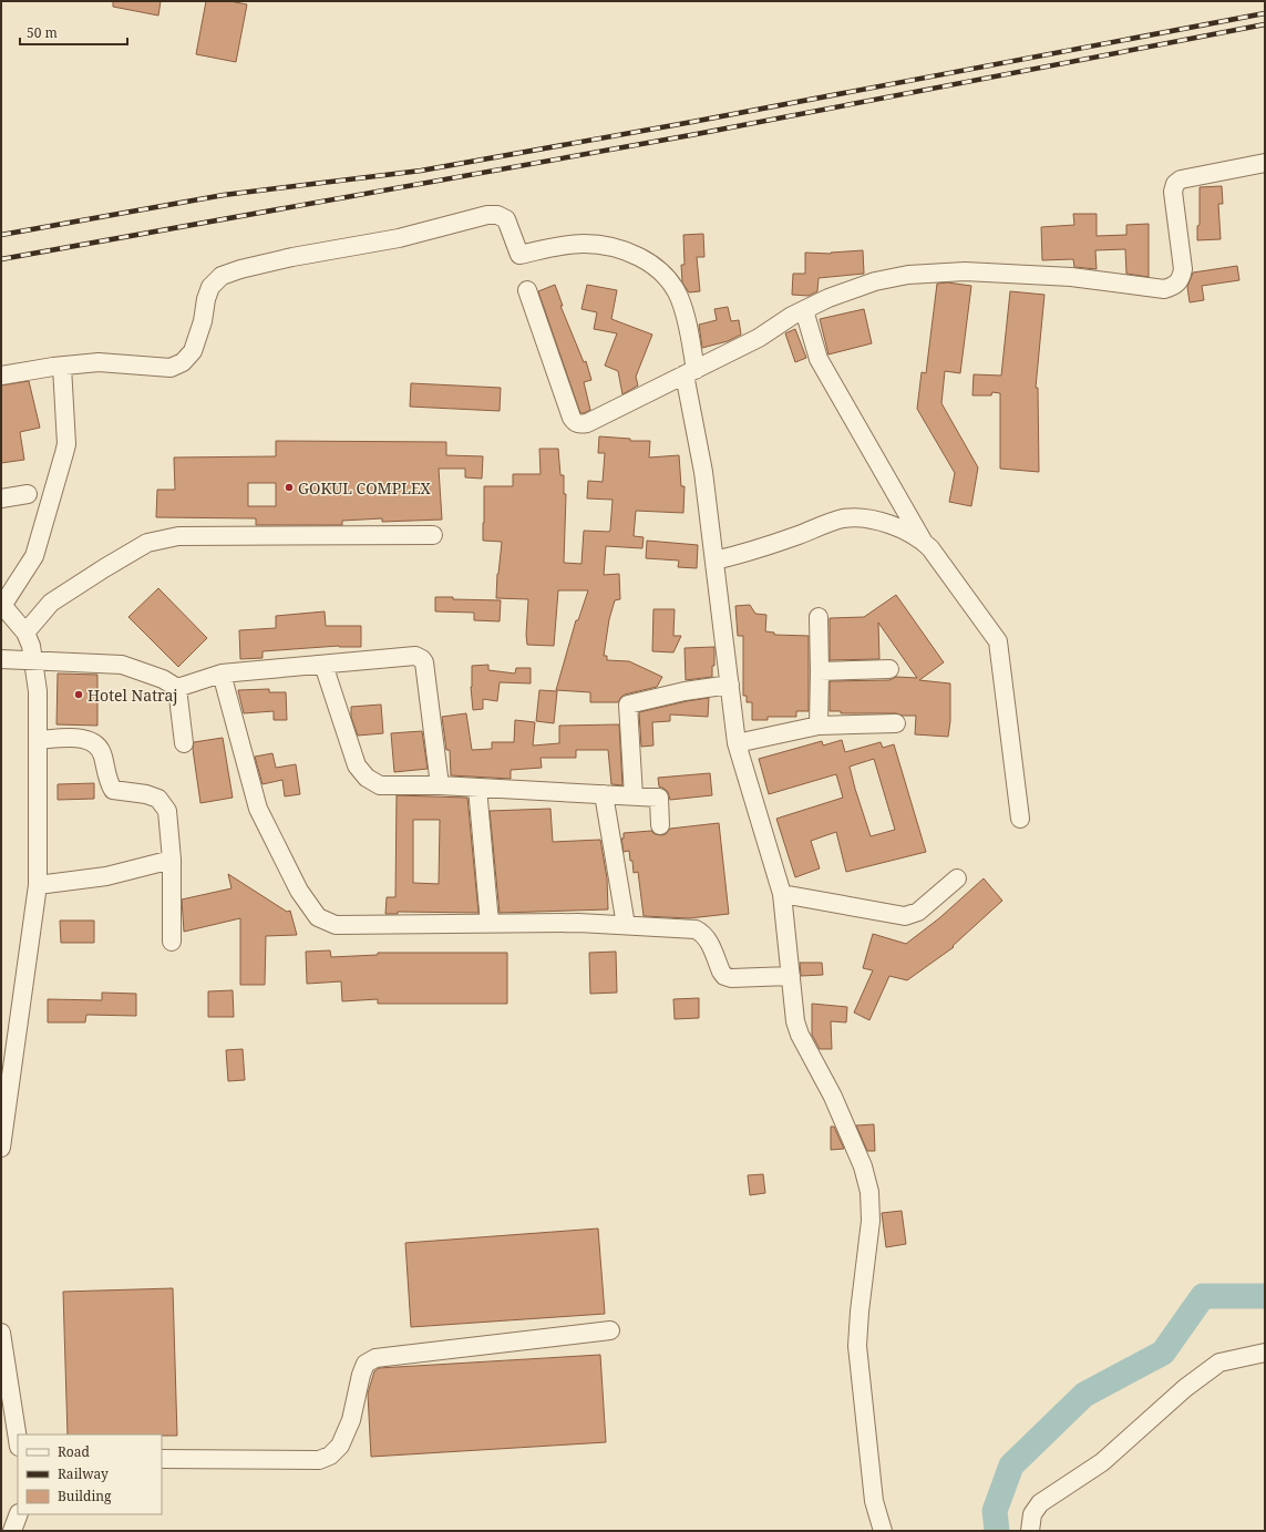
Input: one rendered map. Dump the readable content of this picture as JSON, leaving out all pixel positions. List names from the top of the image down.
{
  "places": ["GOKUL COMPLEX", "Hotel Natraj"],
  "legend": ["Road", "Railway", "Building"],
  "scale_bar": "50 m"
}
